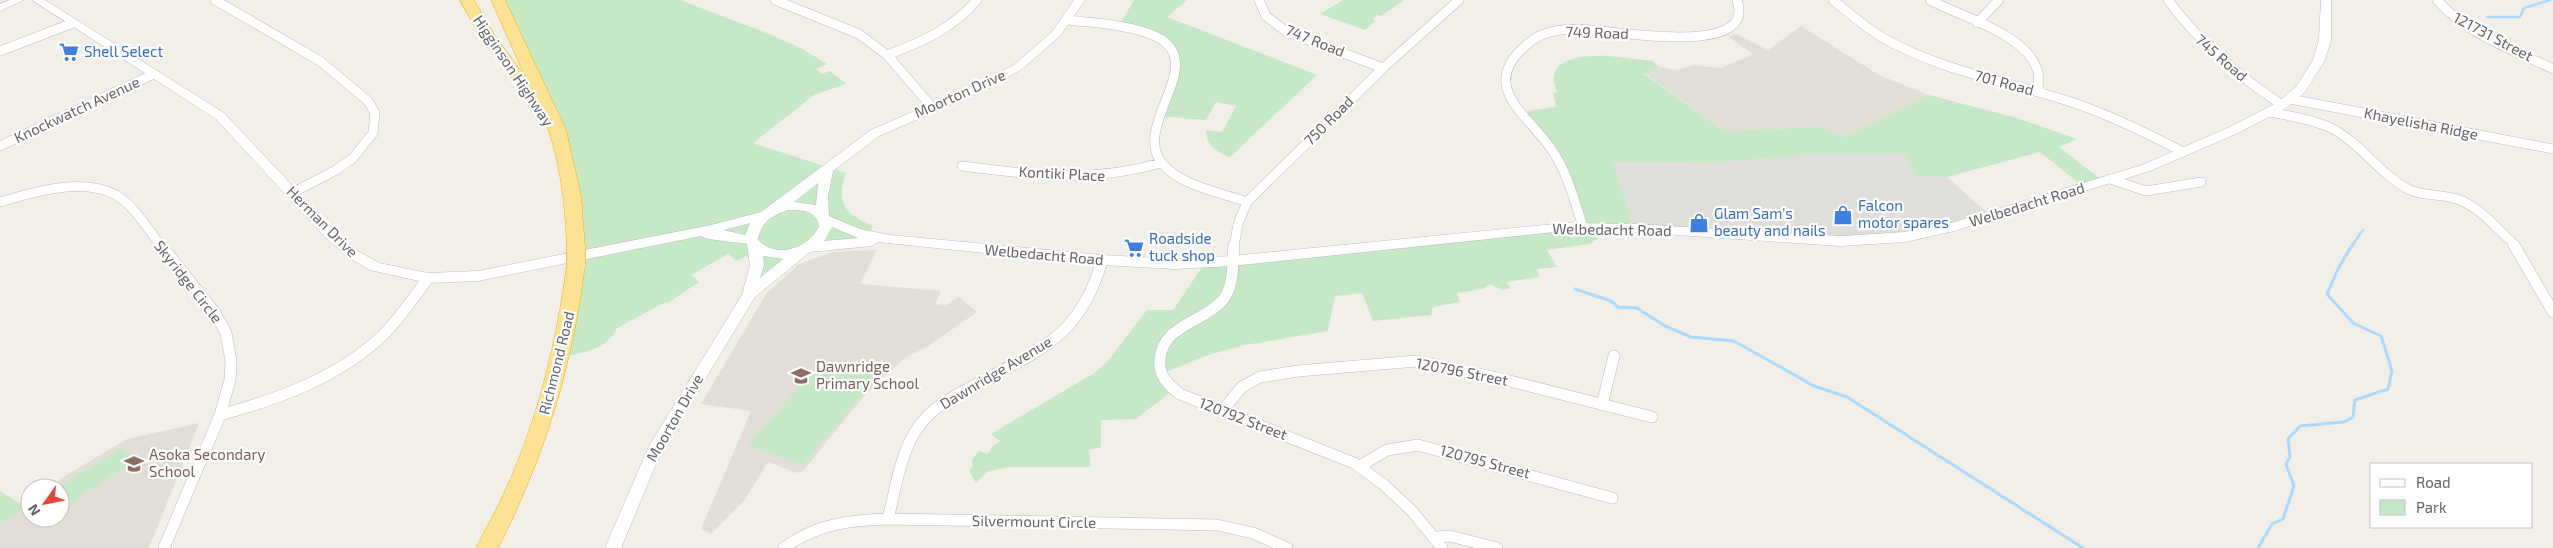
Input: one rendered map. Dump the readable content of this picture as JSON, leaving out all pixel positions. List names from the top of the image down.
{
  "streets": {
    "highway": ["Higginson Highway", "Richmond Road"],
    "street": [
      "749 Road",
      "121731 Street",
      "747 Road",
      "745 Road",
      "701 Road",
      "Moorton Drive",
      "Knockwatch Avenue",
      "750 Road",
      "Khayelisha Ridge",
      "Kontiki Place",
      "Welbedacht Road",
      "Herman Drive",
      "Skyridge Circle",
      "120796 Street",
      "Dawnridge Avenue",
      "120792 Street",
      "120795 Street",
      "Silvermount Circle"
    ]
  },
  "crossings": [
    ["749 Road", "Welbedacht Road"],
    ["747 Road", "750 Road"],
    ["745 Road", "Khayelisha Ridge"],
    ["745 Road", "Welbedacht Road"],
    ["Higginson Highway", "Richmond Road"],
    ["701 Road", "Welbedacht Road"],
    ["Moorton Drive", "Welbedacht Road"],
    ["Moorton Drive", "Herman Drive"],
    ["Knockwatch Avenue", "Herman Drive"],
    ["750 Road", "Welbedacht Road"],
    ["750 Road", "120792 Street"],
    ["Khayelisha Ridge", "Welbedacht Road"],
    ["Welbedacht Road", "Herman Drive"],
    ["Welbedacht Road", "Dawnridge Avenue"],
    ["Welbedacht Road", "120792 Street"],
    ["120796 Street", "120792 Street"],
    ["Dawnridge Avenue", "Silvermount Circle"],
    ["120792 Street", "120795 Street"]
  ],
  "places": {
    "supermarket": ["Shell Select", "Roadside tuck shop"],
    "shop": ["Falcon motor spares", "Glam Sam's beauty and nails"],
    "school or university": ["Dawnridge Primary School", "Asoka Secondary School"]
  },
  "legend": ["Road", "Park"],
  "north": "bottom left"
}
